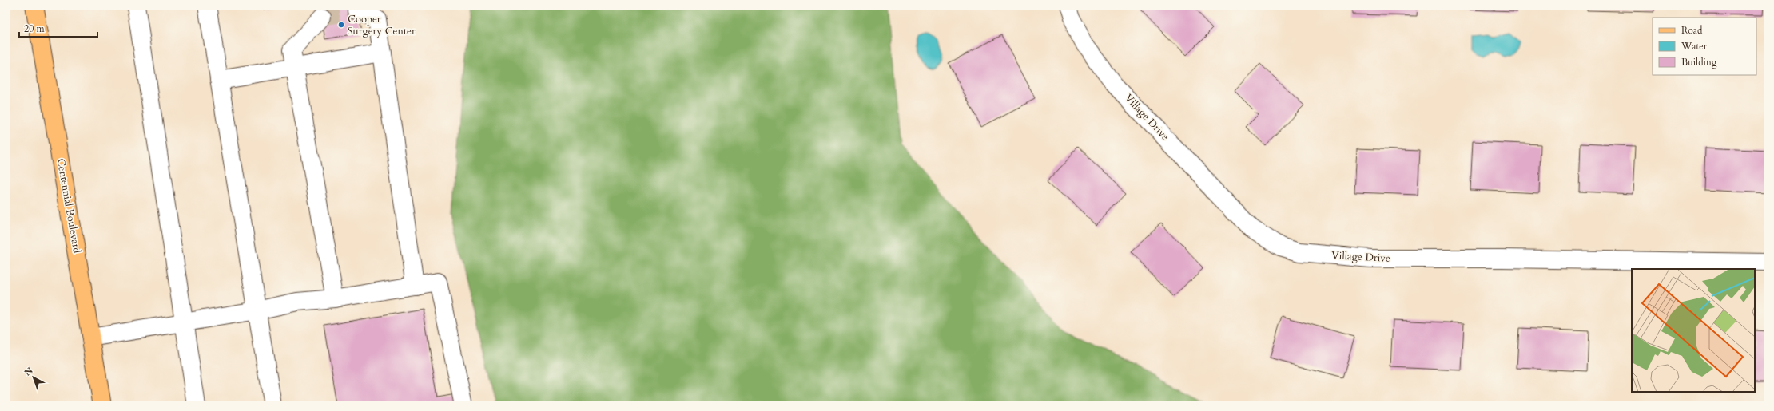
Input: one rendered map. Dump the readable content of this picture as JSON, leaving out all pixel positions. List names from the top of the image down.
{
  "streets": {
    "main road": ["Centennial Boulevard"],
    "street": ["Village Drive"]
  },
  "places": ["Cooper Surgery Center"],
  "legend": ["Road", "Water", "Building"],
  "scale_bar": "20 m",
  "north": "top left"
}
